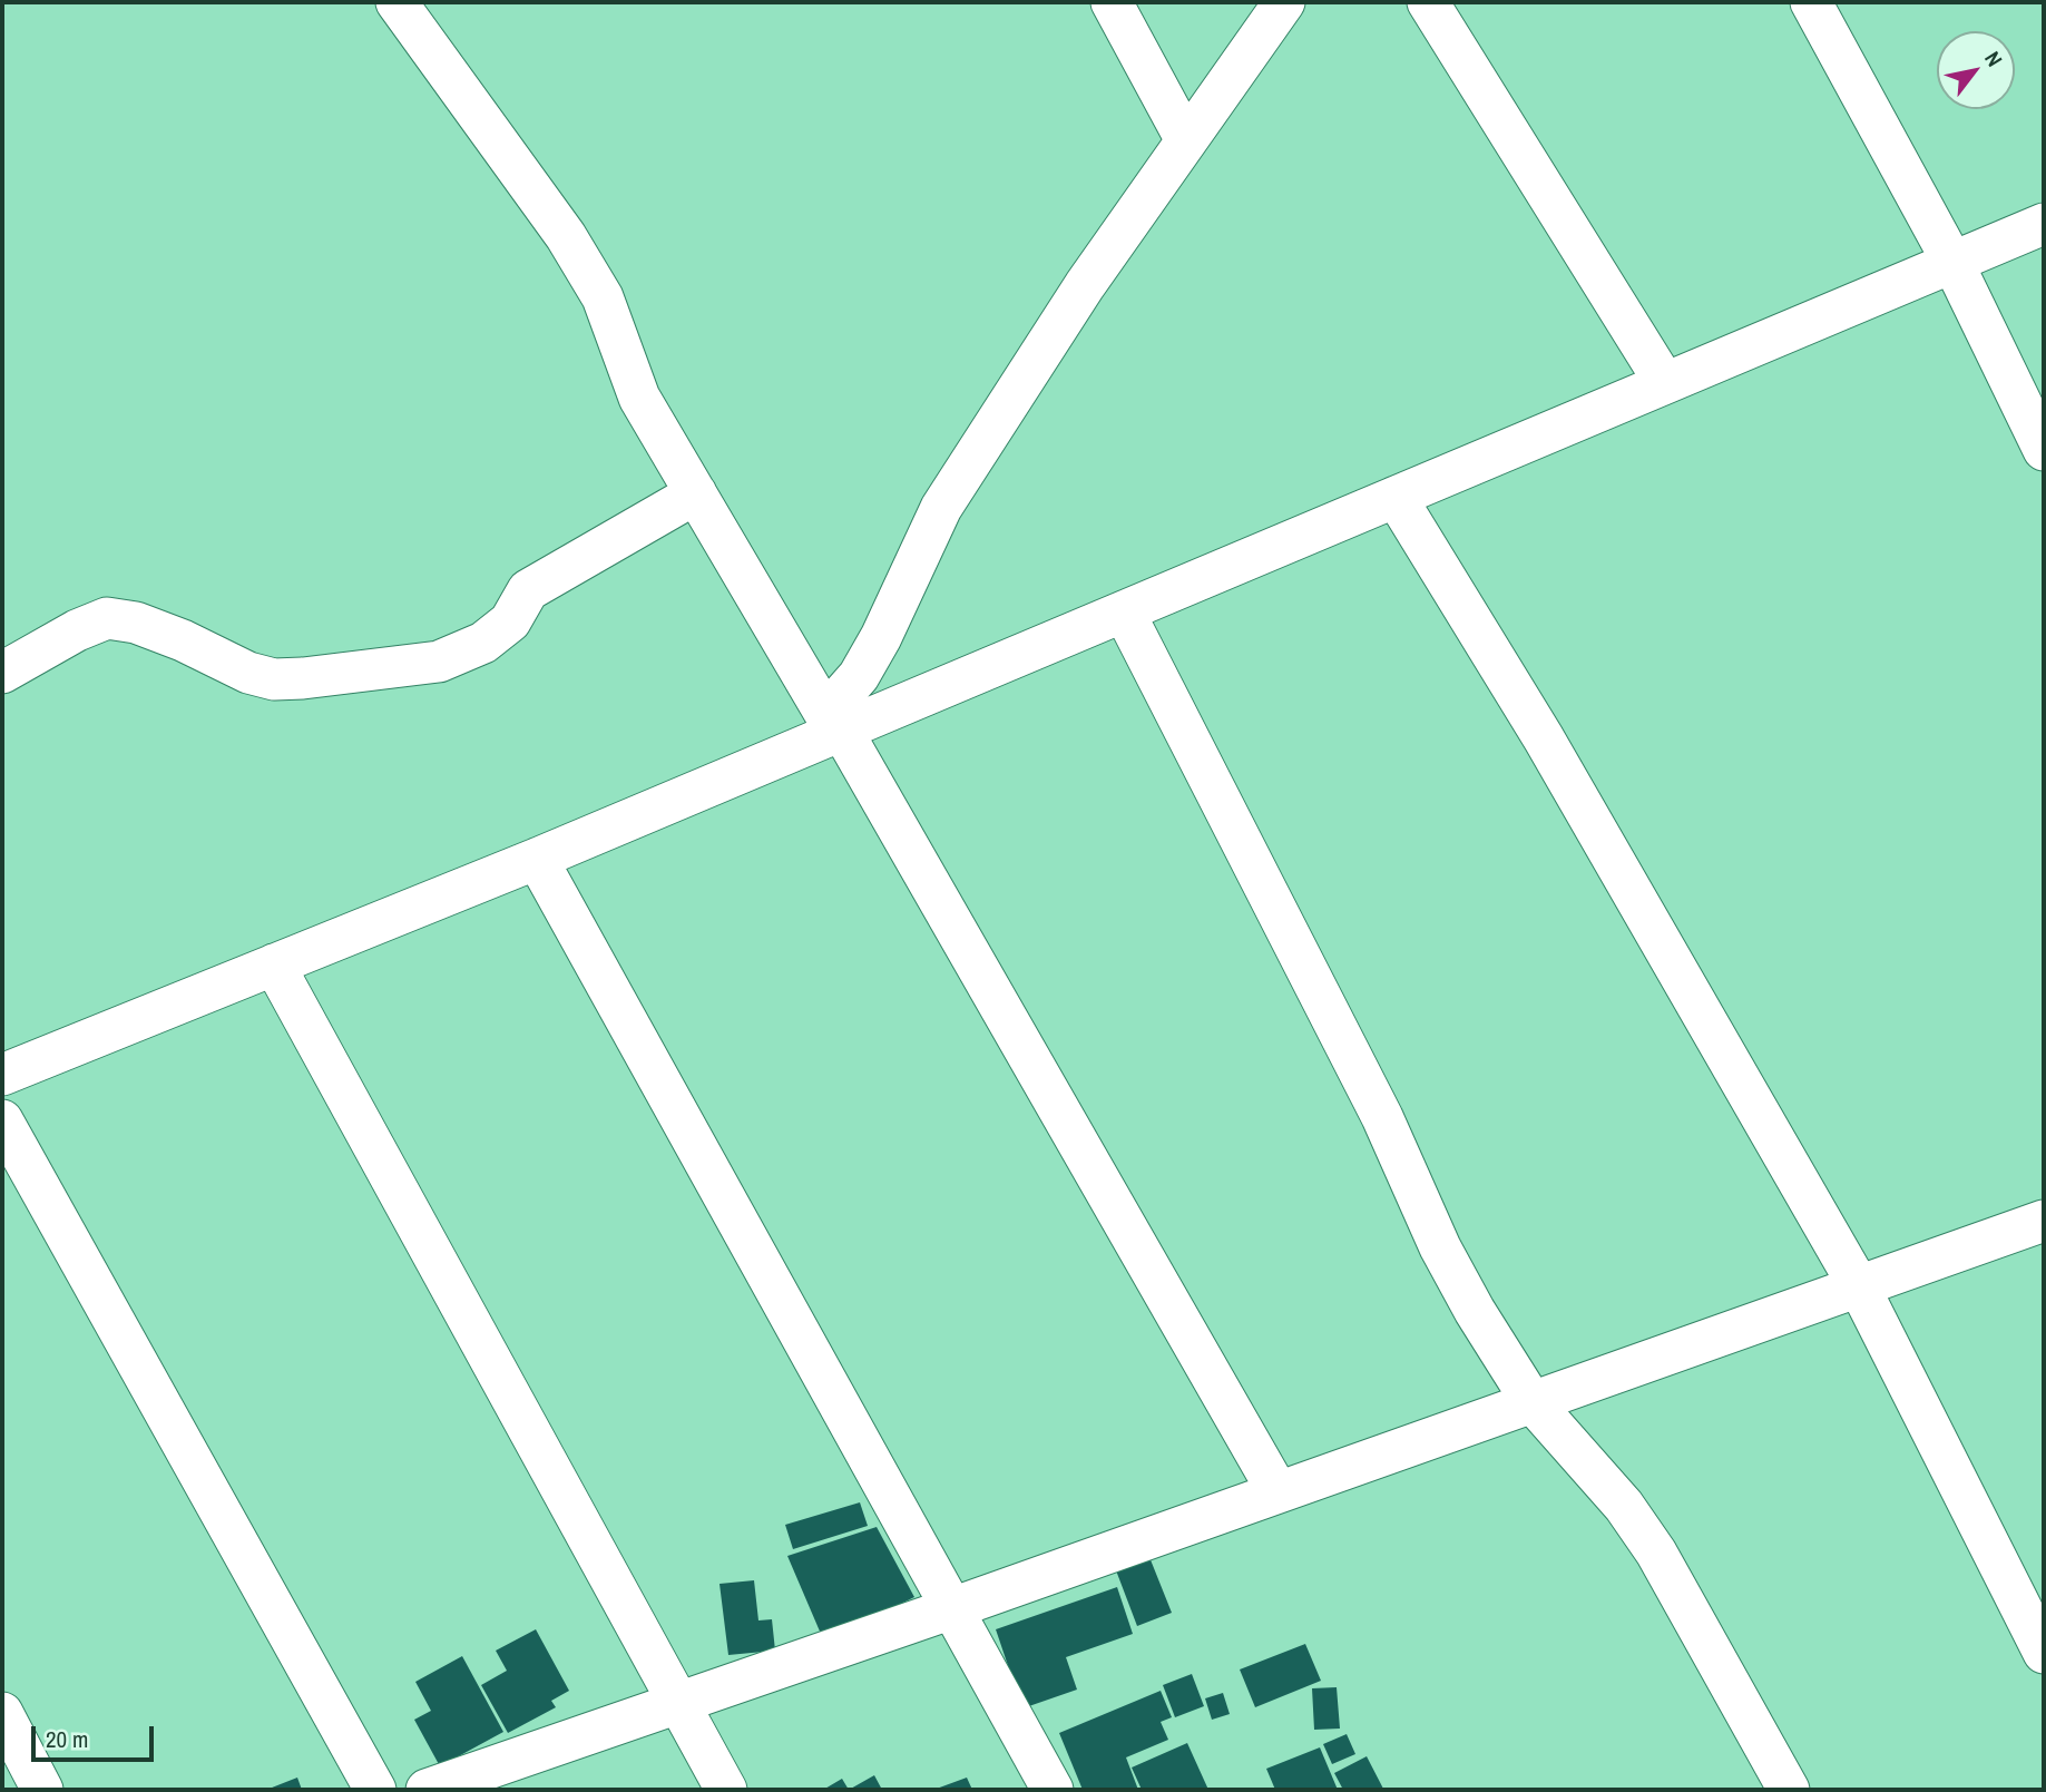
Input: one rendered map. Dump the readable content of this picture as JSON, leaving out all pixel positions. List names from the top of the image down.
{
  "scale_bar": "20 m",
  "north": "top right"
}
